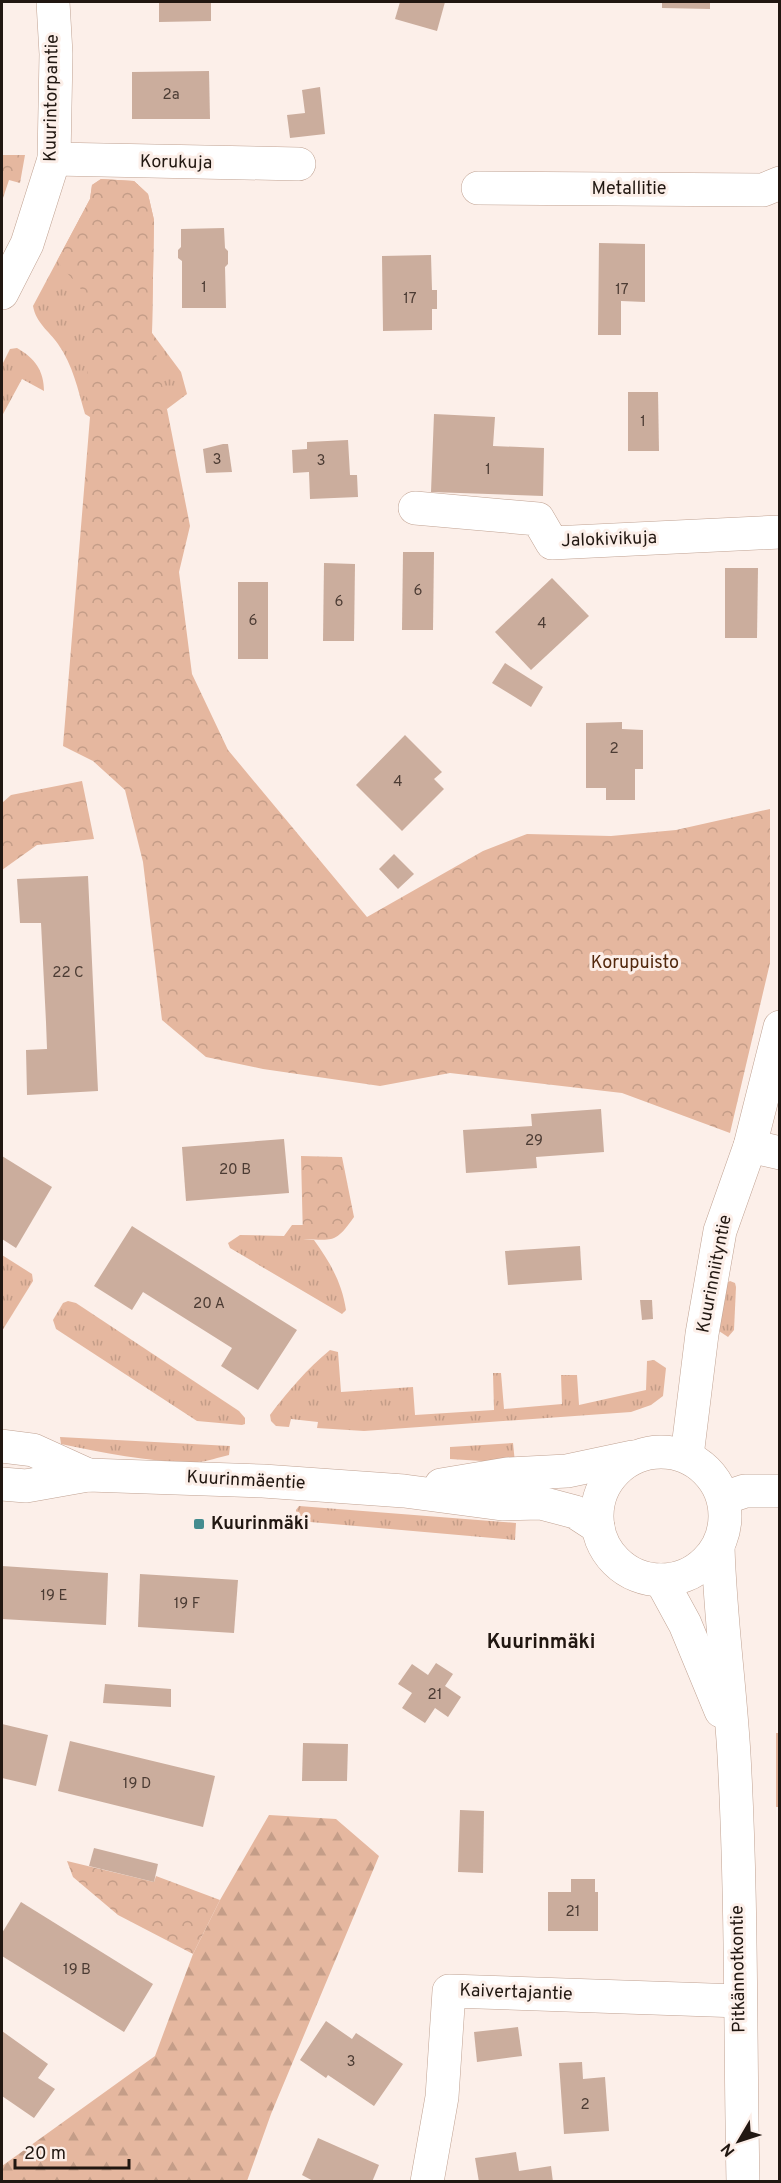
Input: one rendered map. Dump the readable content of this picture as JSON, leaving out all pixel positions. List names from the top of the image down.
{
  "streets": {
    "street": [
      "Kuurintorpantie",
      "Korukuja",
      "Metallitie",
      "Jalokivikuja",
      "Kuurinniityntie",
      "Kuurinmäentie",
      "Pitkännotkontie",
      "Kaivertajantie"
    ]
  },
  "crossings": [
    ["Kuurintorpantie", "Korukuja"],
    ["Kuurinniityntie", "Kuurinmäentie"],
    ["Kuurinniityntie", "Pitkännotkontie"],
    ["Kuurinmäentie", "Pitkännotkontie"],
    ["Pitkännotkontie", "Kaivertajantie"]
  ],
  "districts": ["Kuurinmäki"],
  "parks": ["Korupuisto"],
  "places": {
    "transit": ["Kuurinmäki"]
  },
  "house_numbers": [
    "2a",
    "1",
    "17",
    "17",
    "1",
    "3",
    "3",
    "1",
    "6",
    "6",
    "6",
    "4",
    "2",
    "4",
    "22 C",
    "29",
    "20 B",
    "20 A",
    "19 E",
    "19 F",
    "21",
    "19 D",
    "21",
    "19 B",
    "3",
    "2"
  ],
  "scale_bar": "20 m",
  "north": "bottom left"
}
